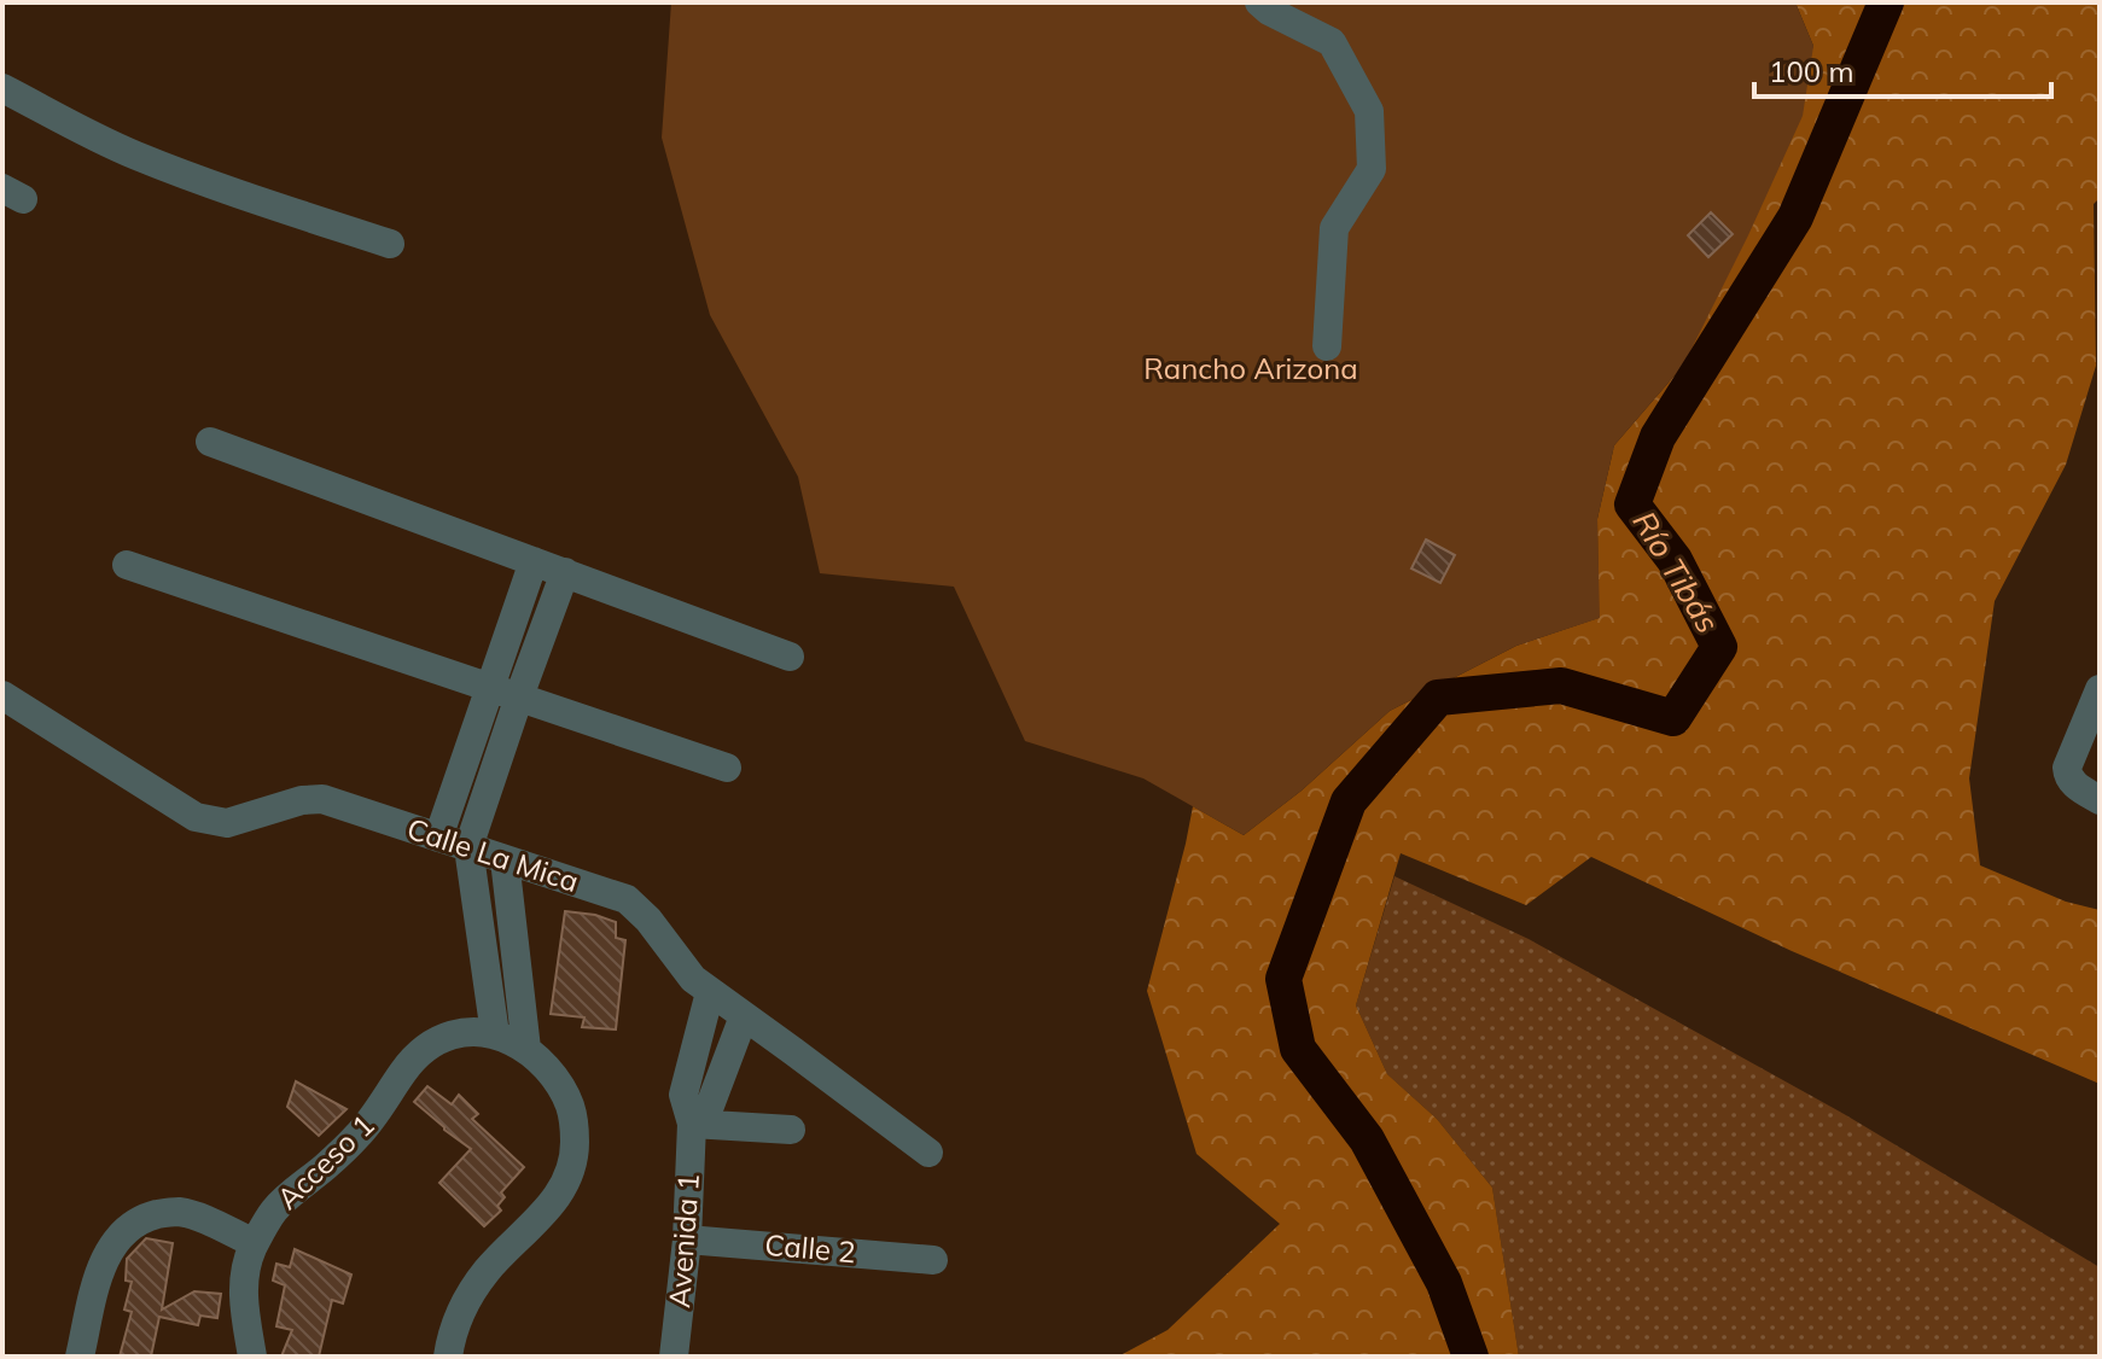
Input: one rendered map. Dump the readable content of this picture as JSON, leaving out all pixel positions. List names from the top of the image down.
{
  "streets": {
    "street": [
      "Calle La Mica",
      "Acceso 1",
      "Avenida 1",
      "Calle 2"
    ]
  },
  "crossings": [
    ["Calle La Mica", "Avenida 1"],
    ["Avenida 1", "Calle 2"]
  ],
  "water": ["Río Tibás"],
  "parks": ["Rancho Arizona"],
  "scale_bar": "100 m"
}
